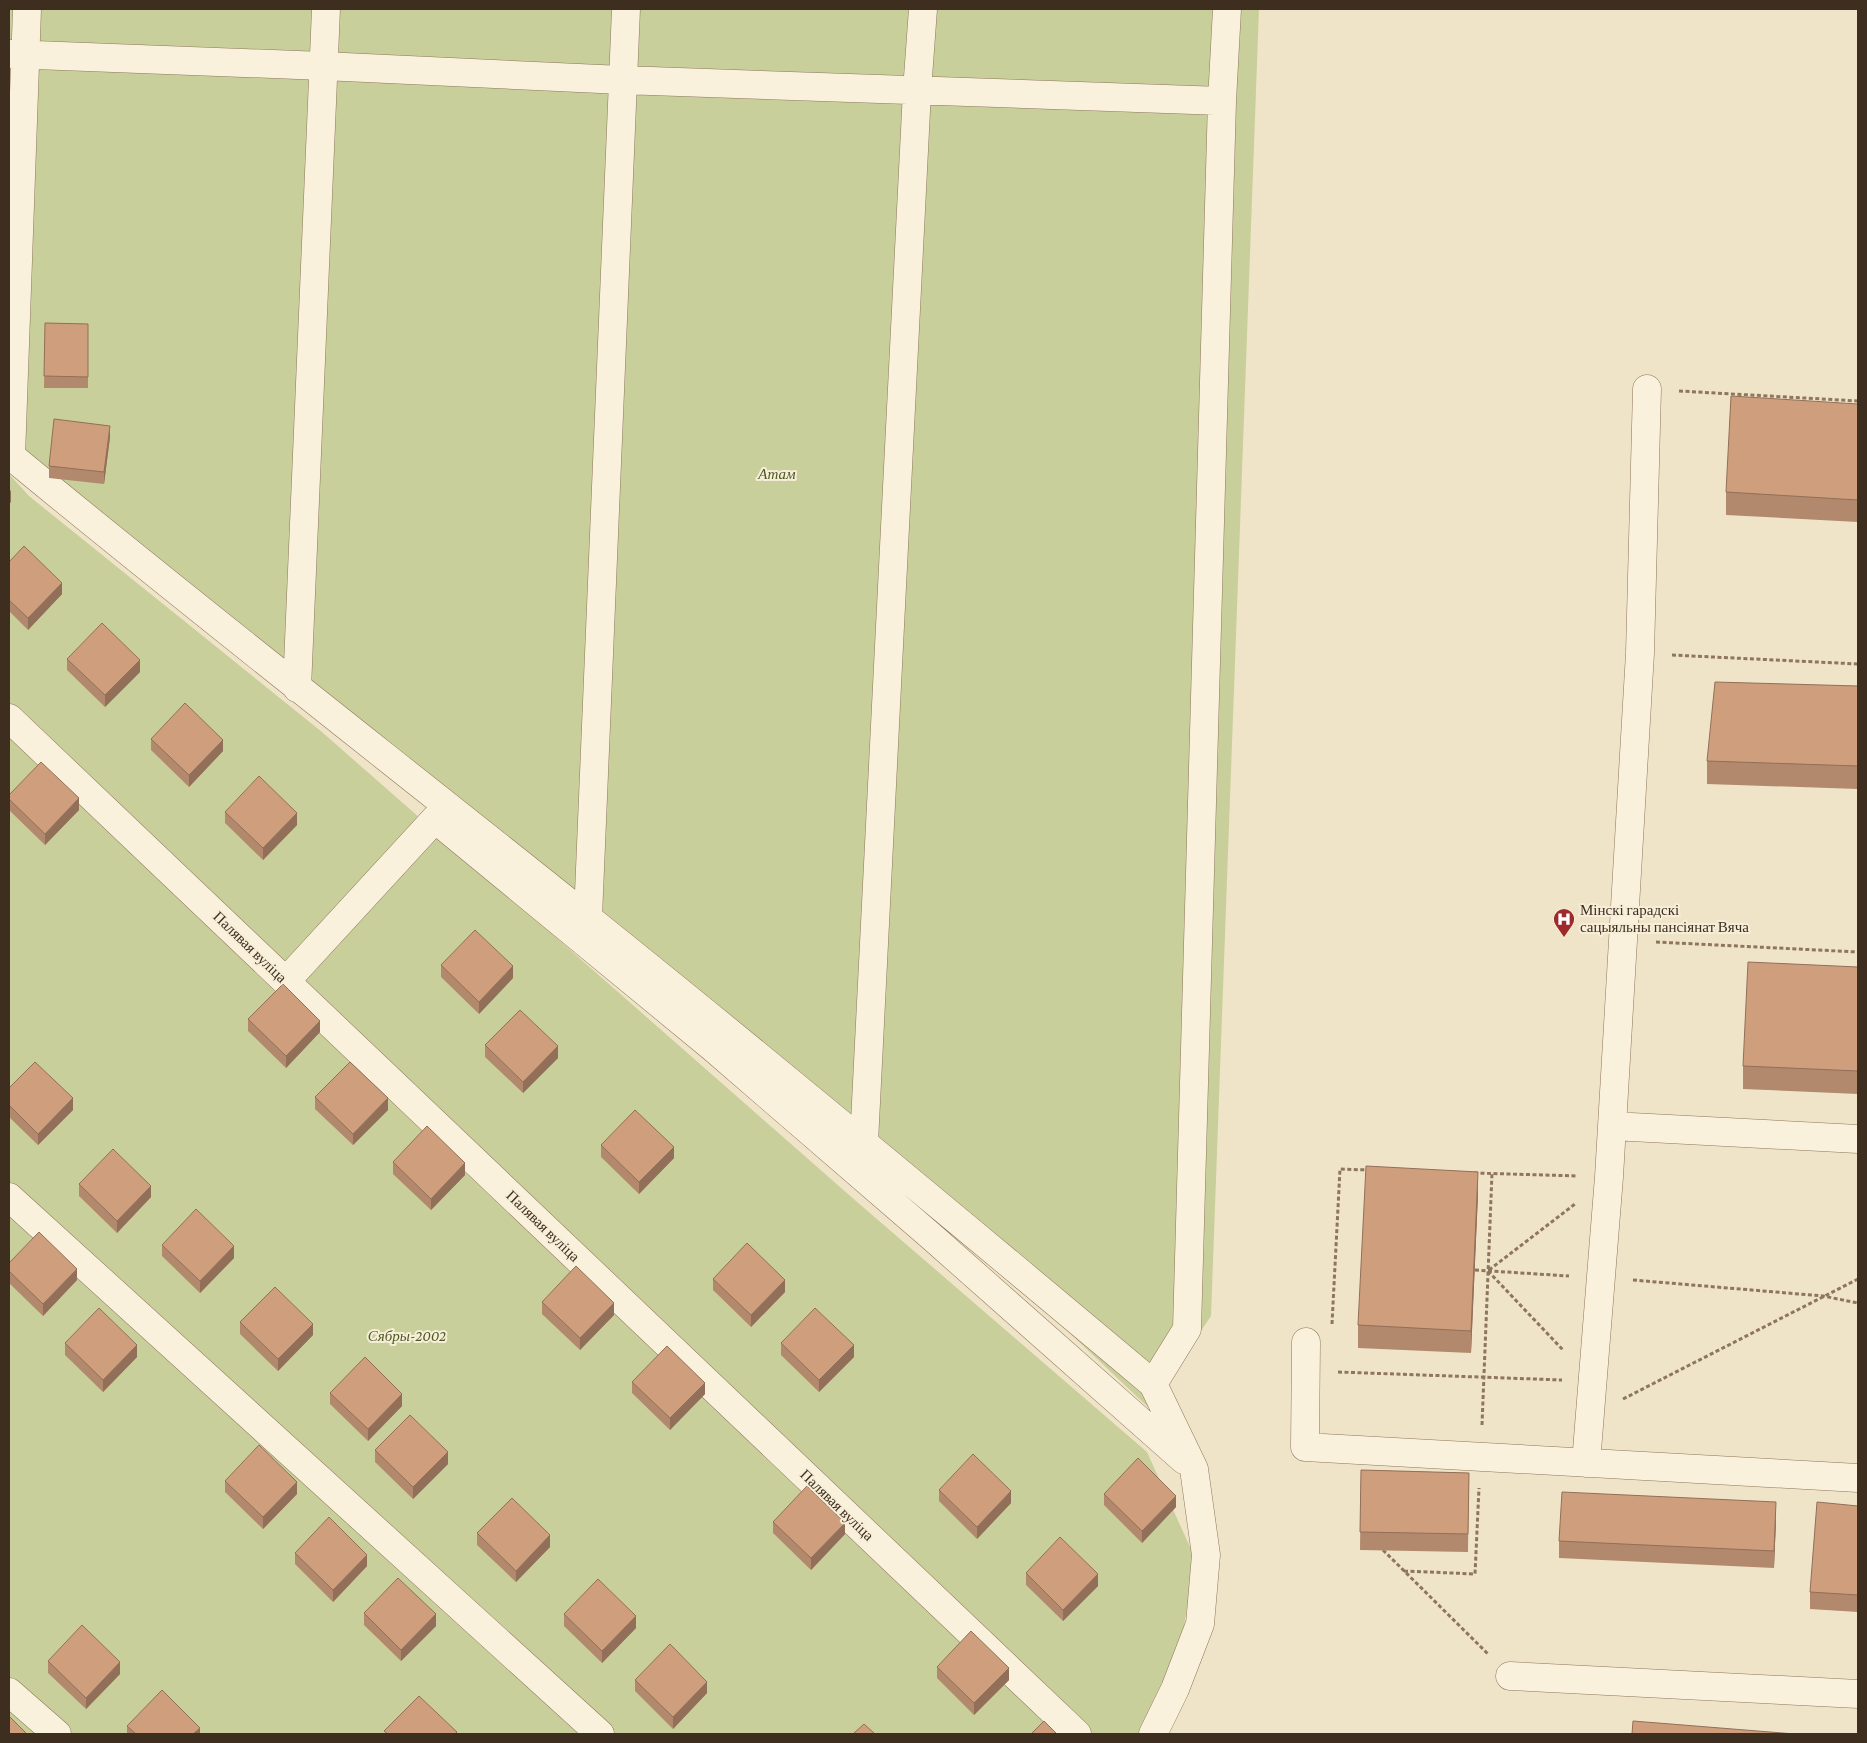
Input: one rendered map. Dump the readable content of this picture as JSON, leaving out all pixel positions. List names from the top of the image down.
{
  "streets": {
    "lane": ["Палявая вуліца"]
  },
  "parks": ["Атам", "Сябры-2002"],
  "places": {
    "hospital": ["Мінскі гарадскі сацыяльны пансіянат Вяча"]
  }
}
